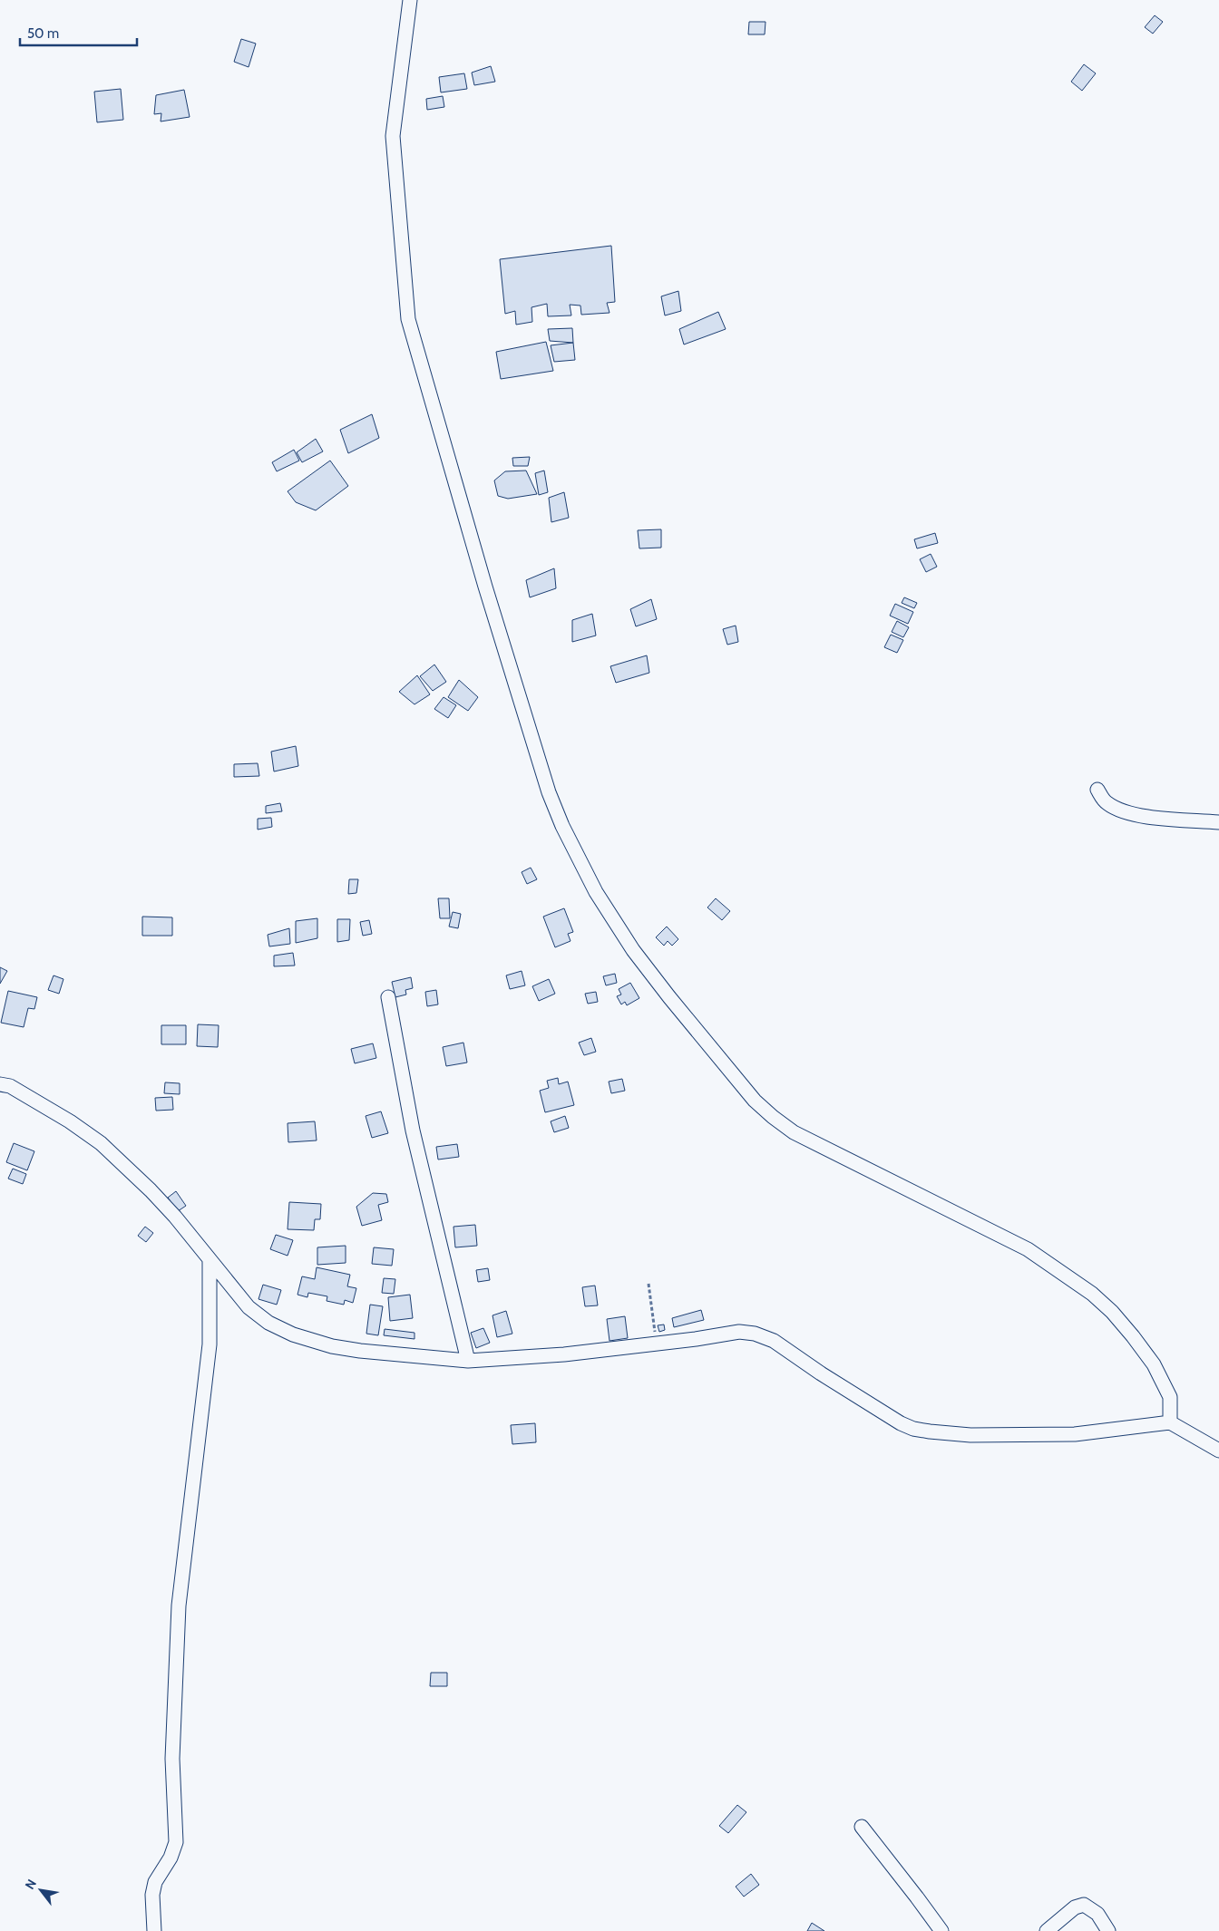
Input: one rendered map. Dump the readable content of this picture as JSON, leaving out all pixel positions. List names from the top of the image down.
{
  "scale_bar": "50 m",
  "north": "top left"
}
